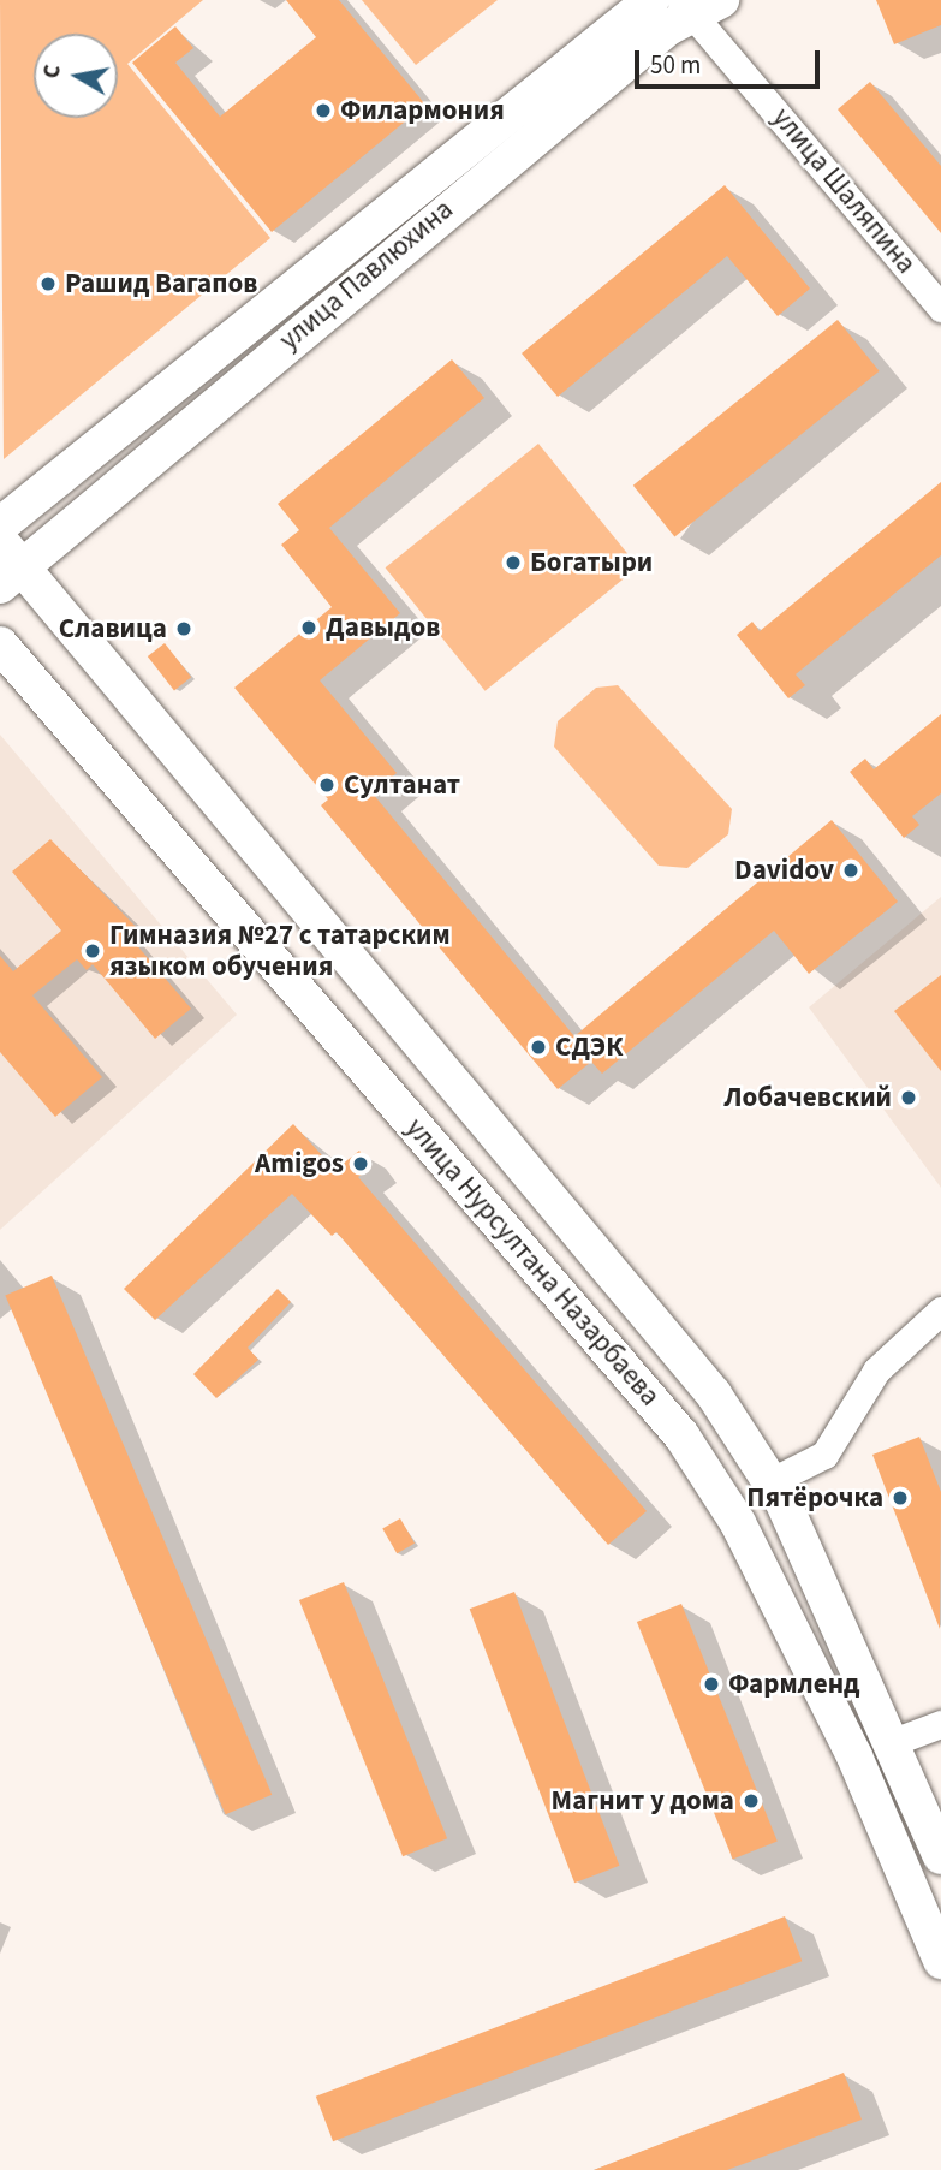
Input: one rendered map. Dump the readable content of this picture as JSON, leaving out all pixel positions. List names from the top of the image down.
{
  "streets": {
    "main road": ["улица Павлюхина", "улица Нурсултана Назарбаева"],
    "street": ["улица Шаляпина"]
  },
  "crossings": [
    ["улица Шаляпина", "улица Павлюхина"],
    ["улица Павлюхина", "улица Нурсултана Назарбаева"]
  ],
  "places": [
    "Филармония",
    "Рашид Вагапов",
    "Богатыри",
    "Давыдов",
    "Славица",
    "Султанат",
    "Davidov",
    "Гимназия №27 с татарским языком обучения",
    "СДЭК",
    "Лобачевский",
    "Amigos",
    "Пятёрочка",
    "Фармленд",
    "Магнит у дома"
  ],
  "scale_bar": "50 m",
  "north": "left"
}
